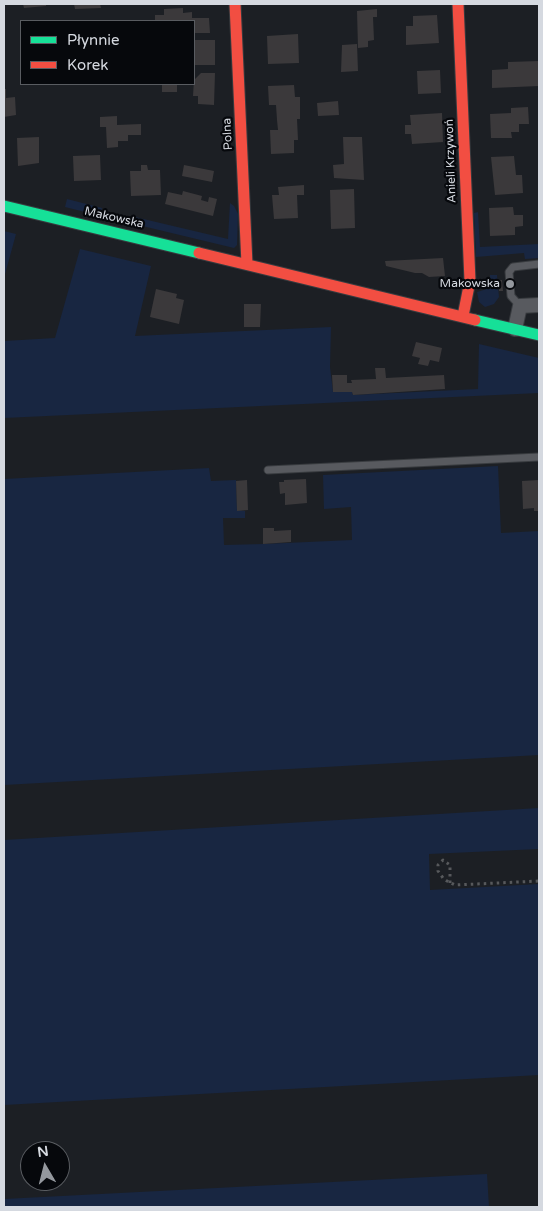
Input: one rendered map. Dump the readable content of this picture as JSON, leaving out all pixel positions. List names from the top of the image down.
{
  "streets": {
    "street": ["Polna", "Anieli Krzywoń", "Makowska"]
  },
  "crossings": [
    ["Polna", "Makowska"],
    ["Anieli Krzywoń", "Makowska"]
  ],
  "places": ["Makowska"],
  "legend": ["Płynnie", "Korek"],
  "north": "top"
}
